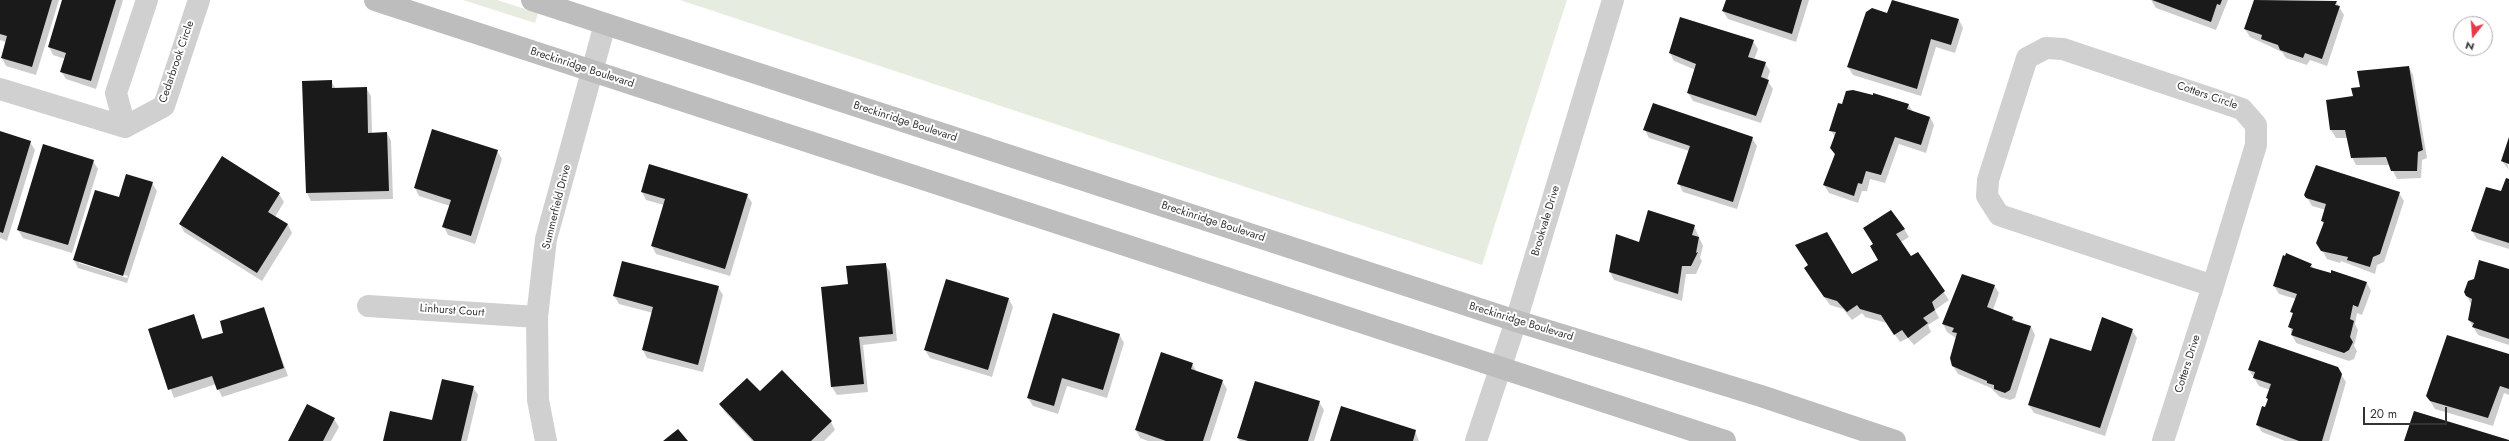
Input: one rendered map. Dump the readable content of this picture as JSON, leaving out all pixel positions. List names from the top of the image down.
{
  "streets": {
    "street": [
      "Cedarbrook Circle",
      "Breckinridge Boulevard",
      "Cotters Circle",
      "Summerfield Drive",
      "Brookvale Drive",
      "Linhurst Court",
      "Cotters Drive"
    ]
  },
  "crossings": [
    ["Breckinridge Boulevard", "Summerfield Drive"],
    ["Breckinridge Boulevard", "Brookvale Drive"],
    ["Cotters Circle", "Cotters Drive"],
    ["Summerfield Drive", "Linhurst Court"]
  ],
  "scale_bar": "20 m",
  "north": "bottom"
}
